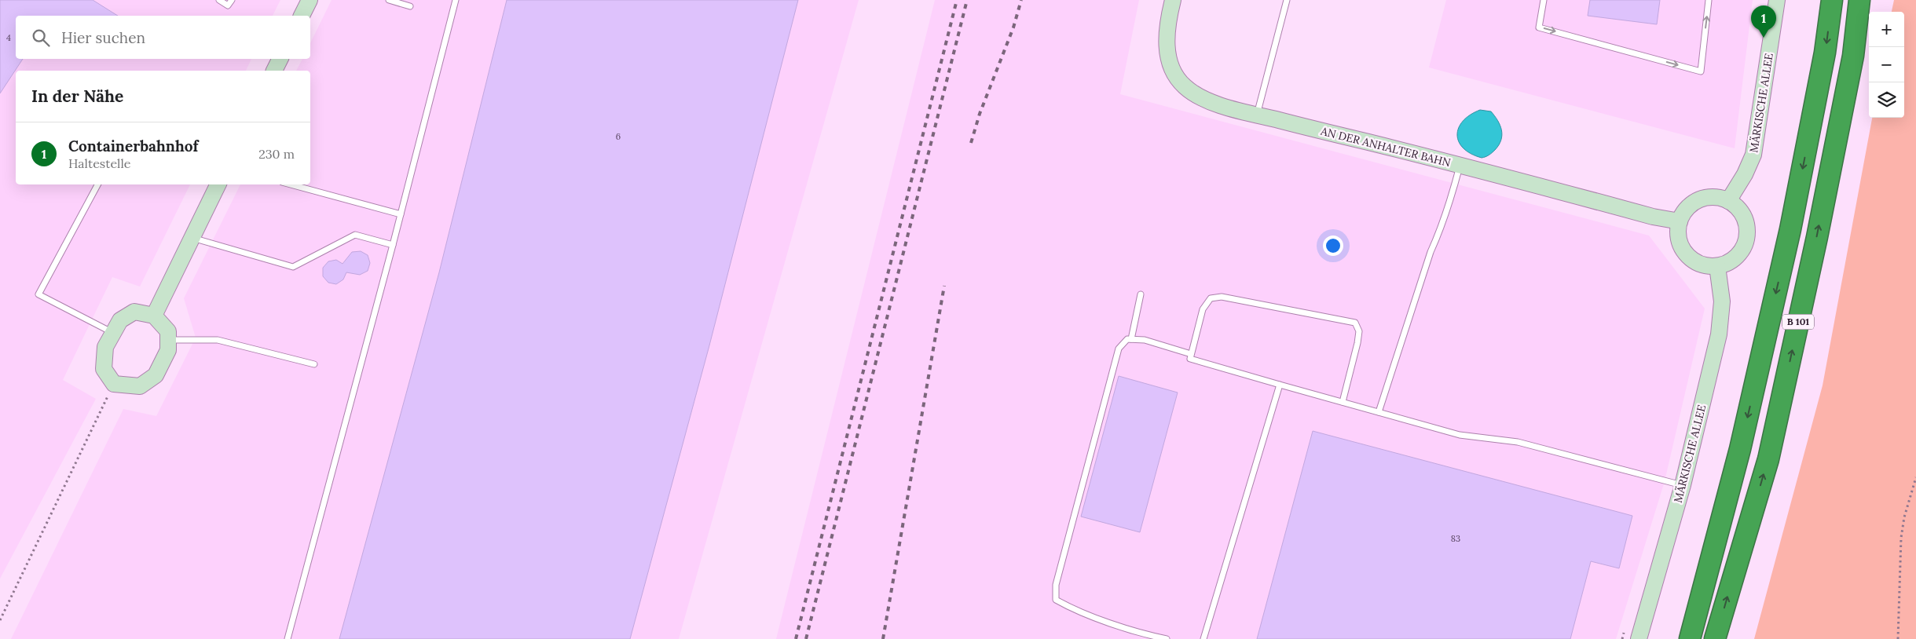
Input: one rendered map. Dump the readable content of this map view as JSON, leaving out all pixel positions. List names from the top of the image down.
{
  "streets": {
    "highway": ["B 101"],
    "street": ["MÄRKISCHE ALLEE", "AN DER ANHALTER BAHN"]
  },
  "crossings": [
    ["MÄRKISCHE ALLEE", "AN DER ANHALTER BAHN"]
  ],
  "house_numbers": ["4", "6", "83"],
  "page": {
    "pins": "1",
    "map_buttons": ["+", "−"],
    "search": "Hier suchen",
    "heading": "In der Nähe",
    "list": [
      {
        "mark": "1",
        "name": "Containerbahnhof",
        "note": "Haltestelle",
        "value": "230 m"
      }
    ]
  }
}
